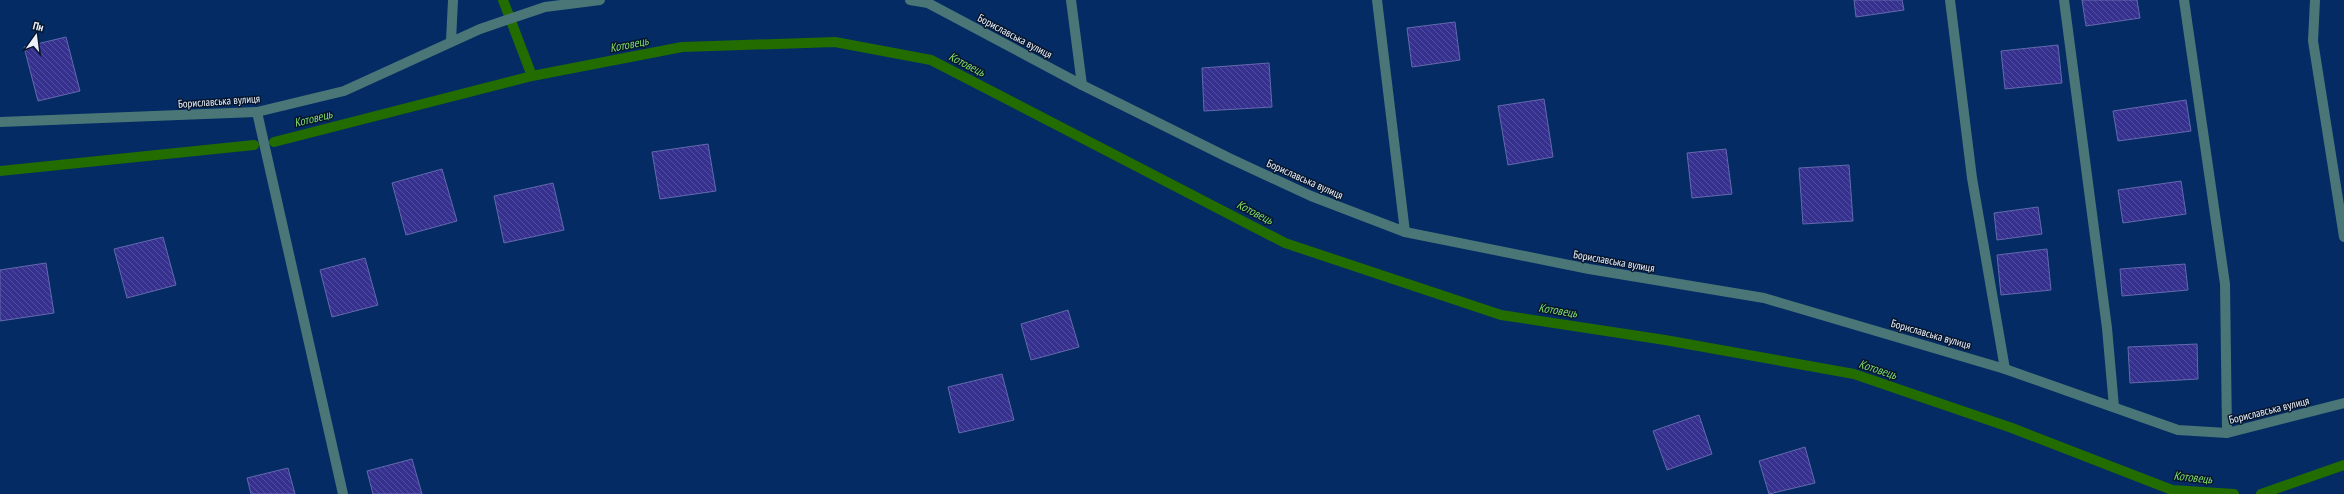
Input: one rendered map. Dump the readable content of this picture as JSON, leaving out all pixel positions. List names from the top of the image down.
{
  "streets": {
    "street": ["Бориславська вулиця"]
  },
  "water": ["Котовець"],
  "north": "top"
}
